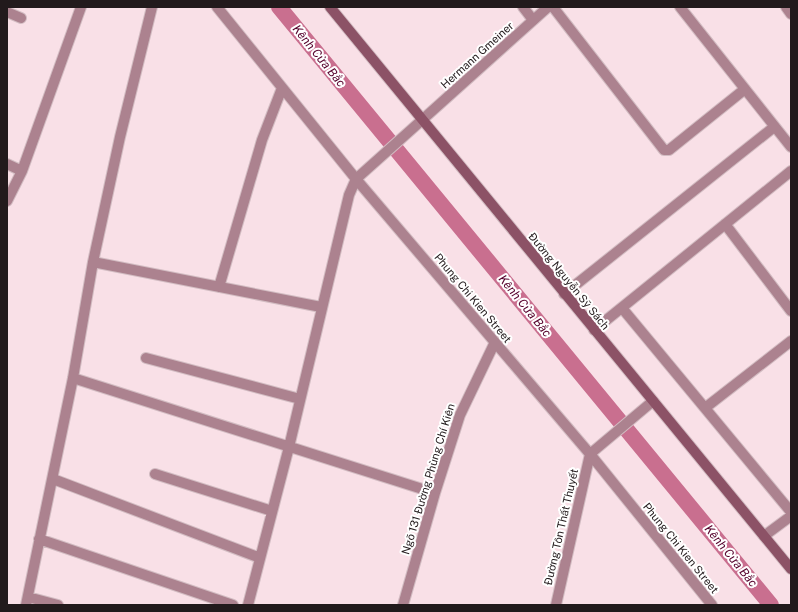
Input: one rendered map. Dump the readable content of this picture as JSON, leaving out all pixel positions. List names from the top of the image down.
{
  "streets": {
    "main road": ["Đường Nguyễn Sỹ Sách"],
    "street": [
      "Hermann Gmeiner",
      "Phung Chi Kien Street",
      "Ngõ 131 Đường Phùng Chí Kiên",
      "Đường Tôn Thất Thuyết"
    ]
  },
  "crossings": [
    ["Hermann Gmeiner", "Đường Nguyễn Sỹ Sách"],
    ["Hermann Gmeiner", "Phung Chi Kien Street"],
    ["Phung Chi Kien Street", "Ngõ 131 Đường Phùng Chí Kiên"],
    ["Phung Chi Kien Street", "Đường Tôn Thất Thuyết"]
  ],
  "water": ["Kênh Cửa Bắc"]
}
